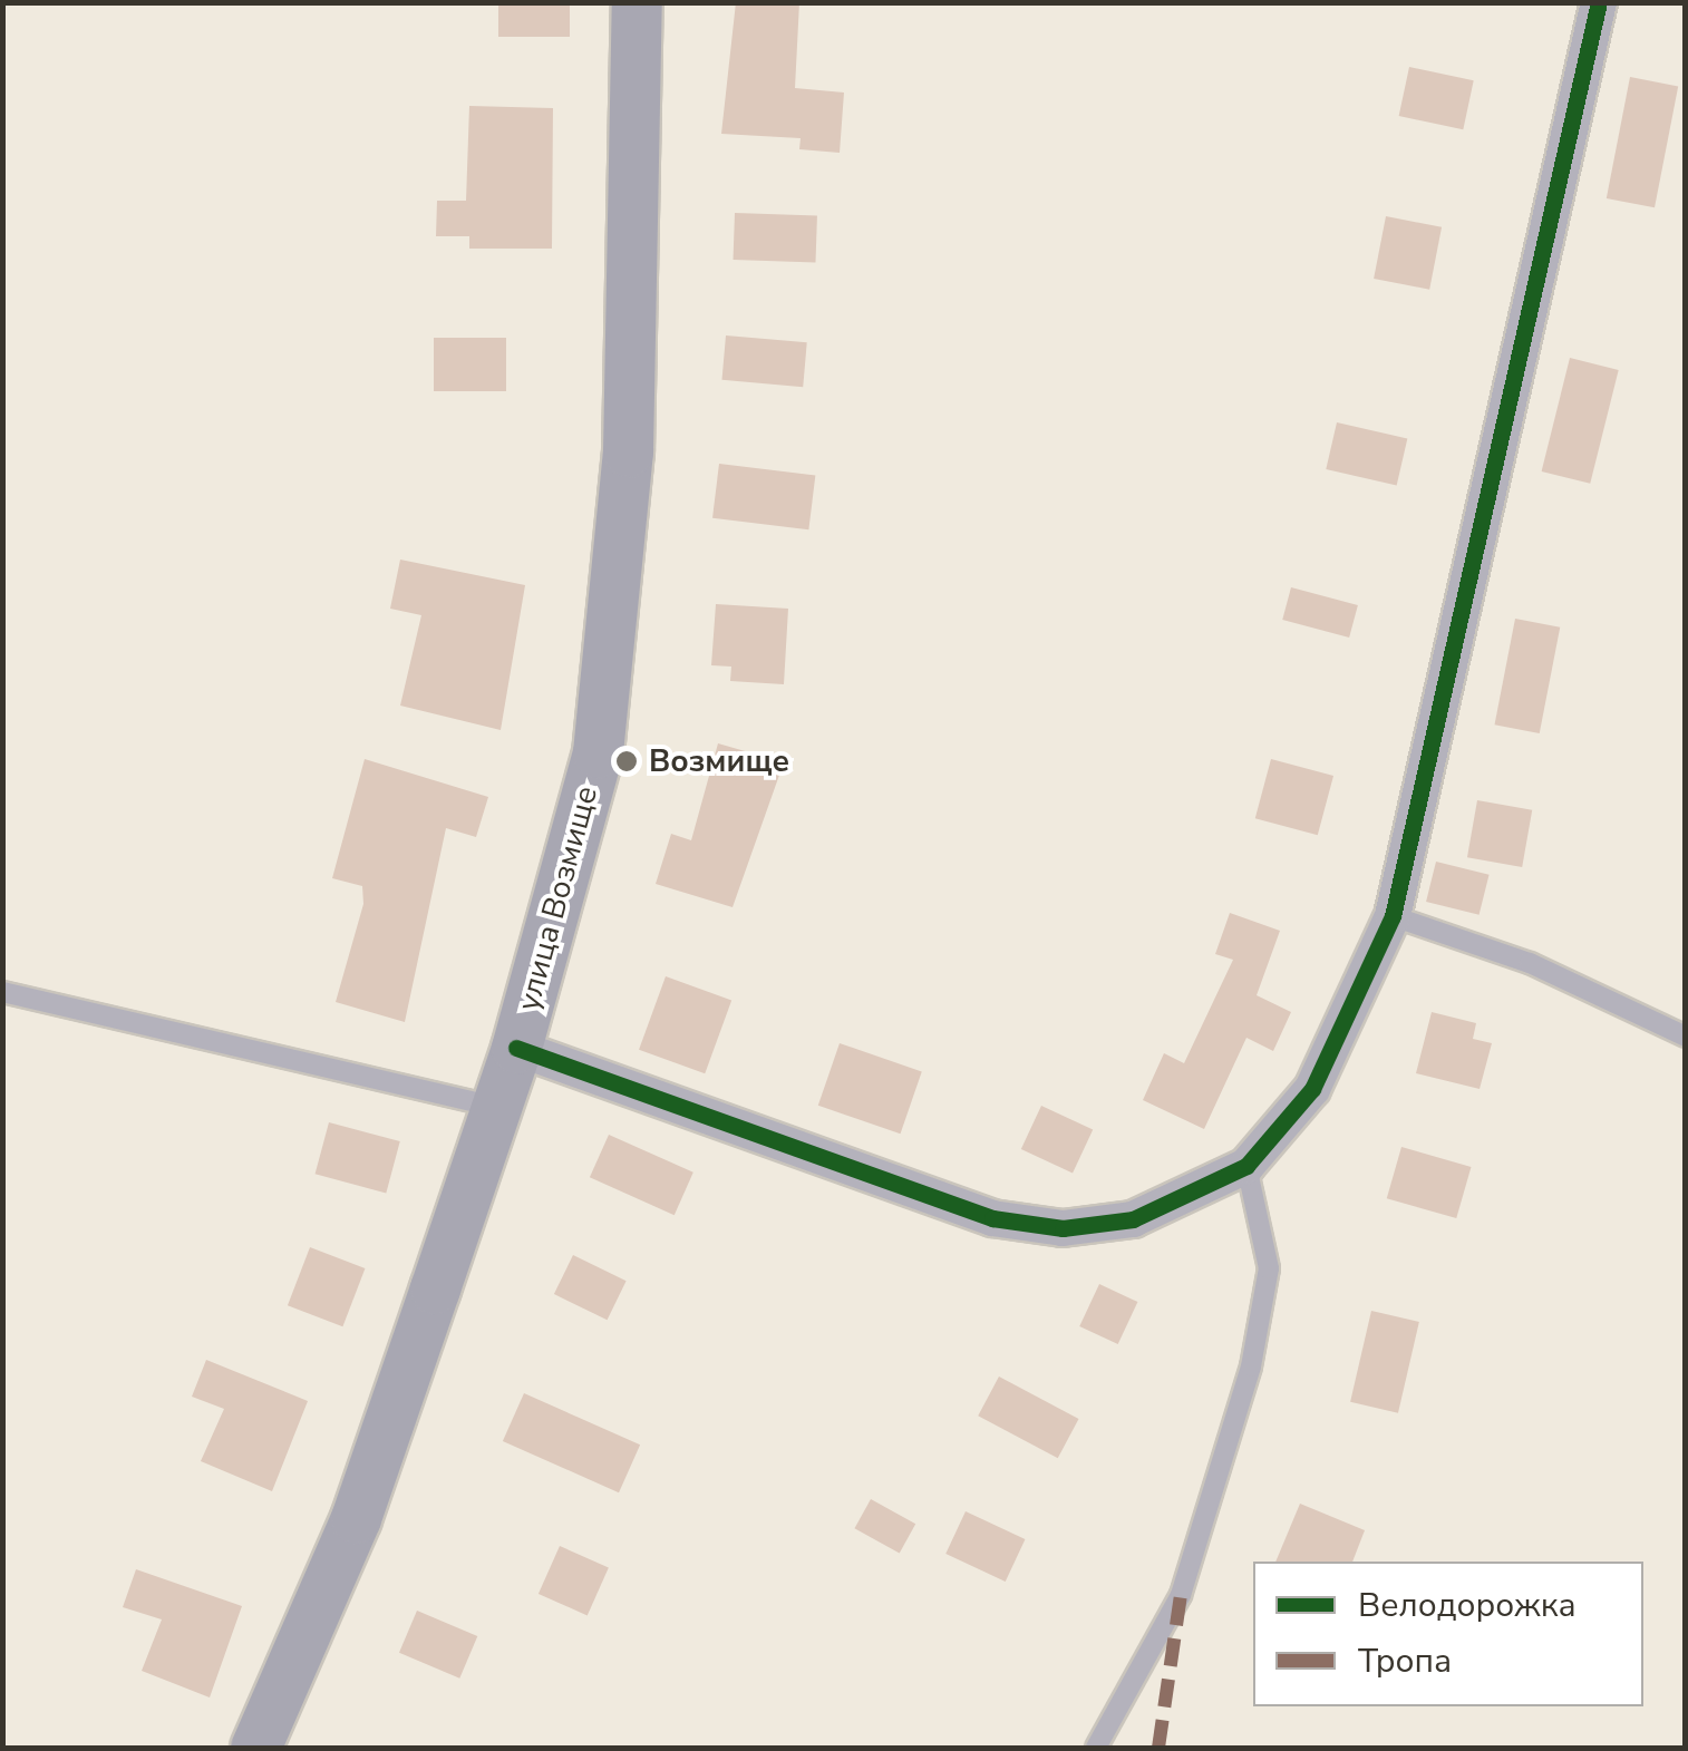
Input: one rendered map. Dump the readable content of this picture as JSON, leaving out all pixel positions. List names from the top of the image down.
{
  "streets": {
    "main road": ["улица Возмище"]
  },
  "places": ["Возмище"],
  "legend": ["Велодорожка", "Тропа"]
}
